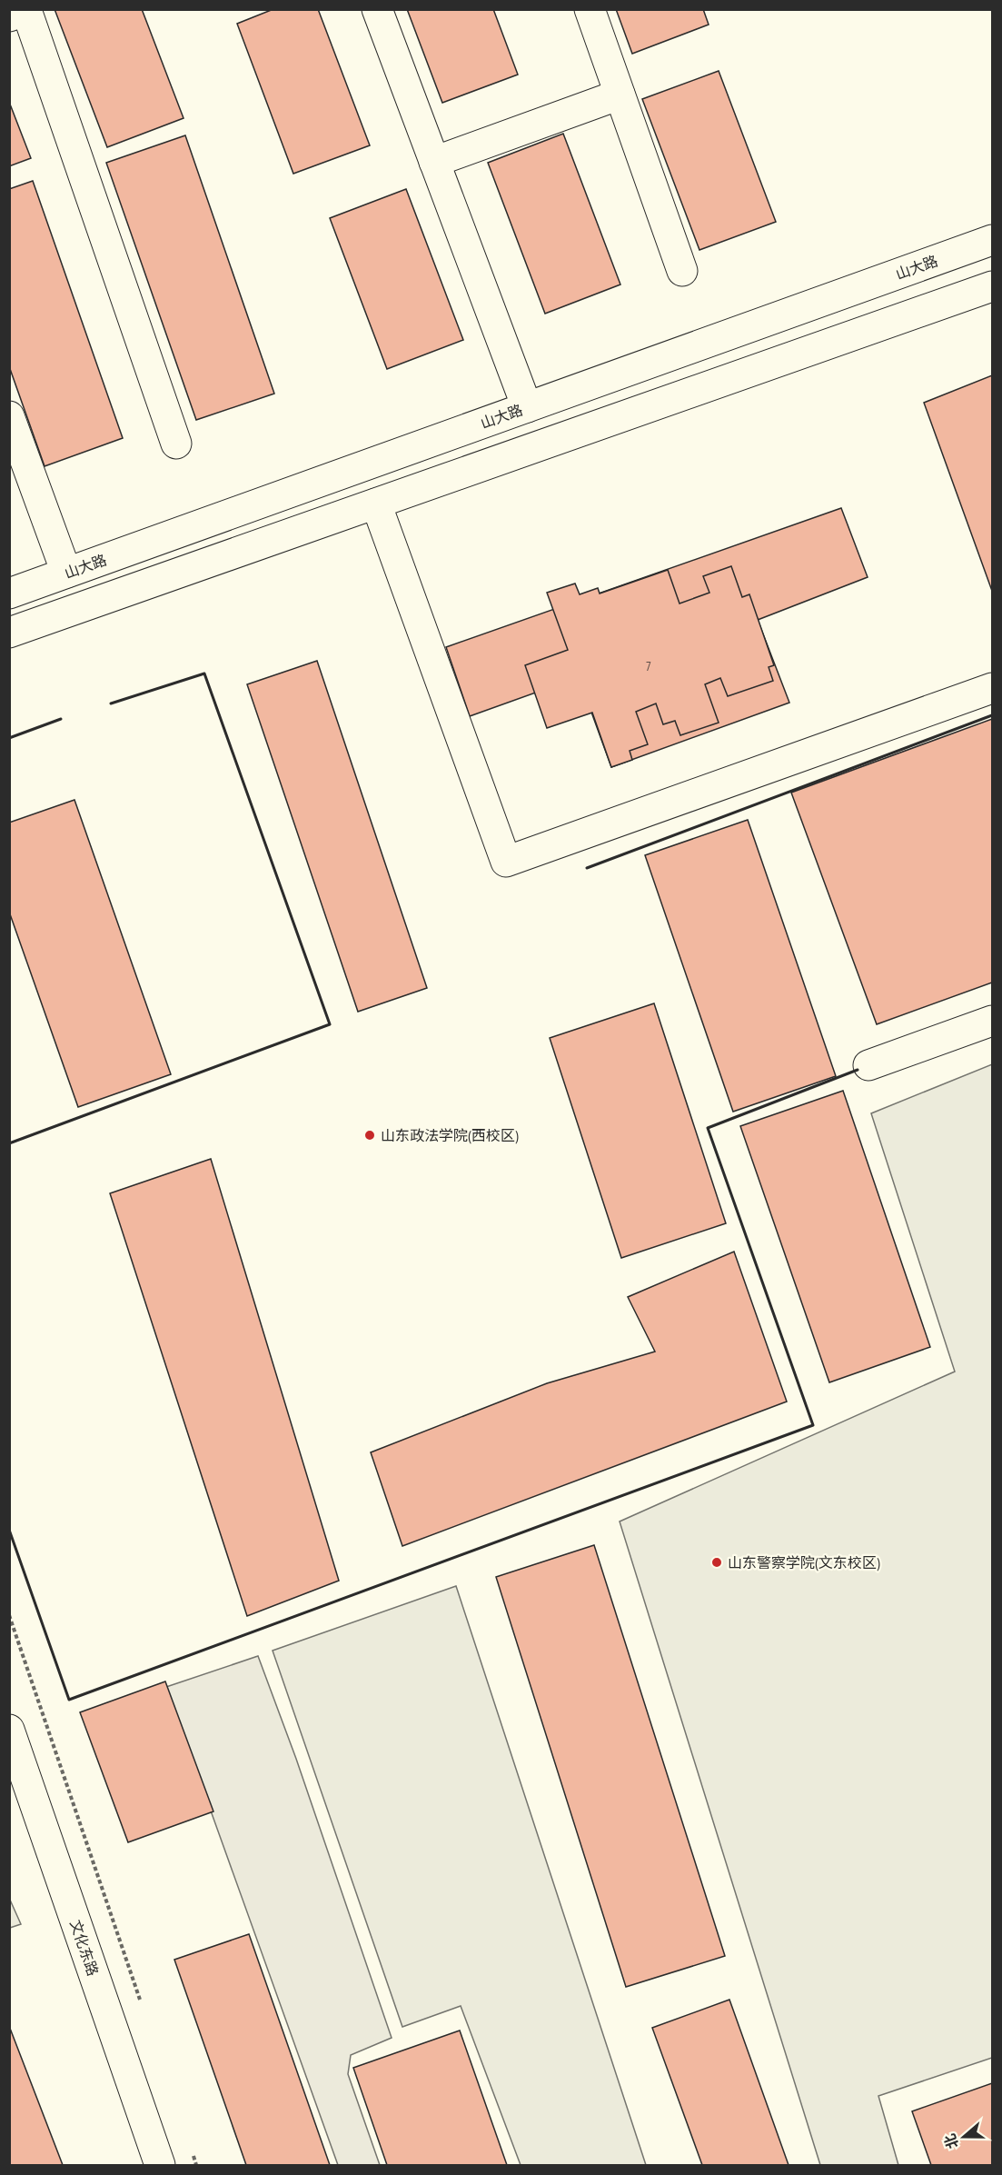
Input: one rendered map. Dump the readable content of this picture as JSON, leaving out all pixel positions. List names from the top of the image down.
{
  "streets": {
    "main road": ["山大路", "文化东路"]
  },
  "places": ["山东政法学院(西校区)", "山东警察学院(文东校区)"],
  "house_numbers": ["7"],
  "north": "left"
}
